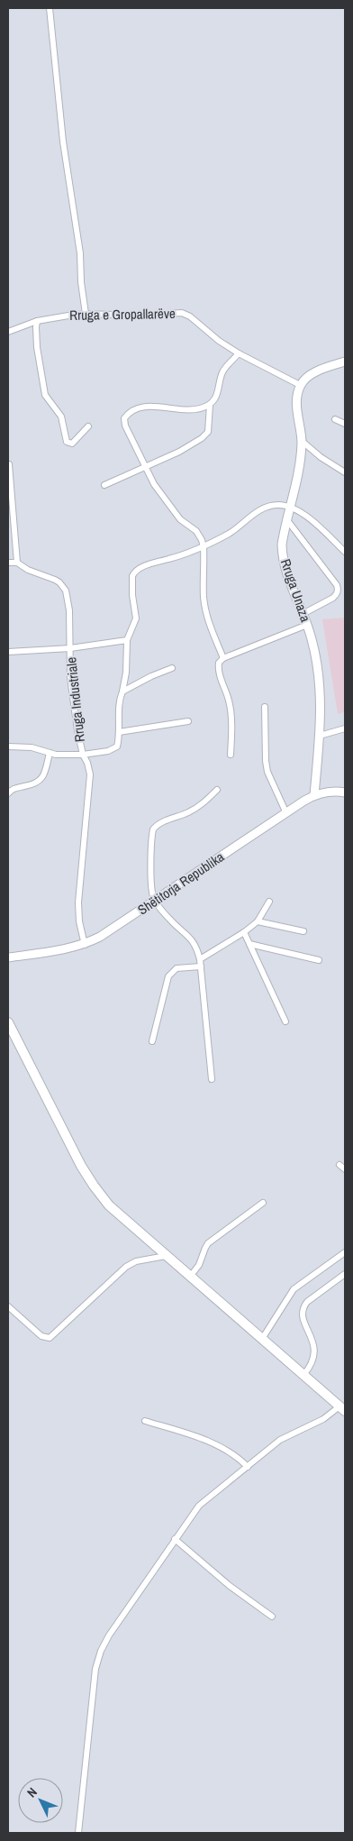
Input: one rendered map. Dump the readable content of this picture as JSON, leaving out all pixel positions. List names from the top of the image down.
{
  "streets": {
    "main road": ["Rruga Unaza", "Shëtitorja Republika"],
    "street": ["Rruga e Gropallarëve", "Rruga Industriale"]
  },
  "crossings": [
    ["Rruga e Gropallarëve", "Rruga Unaza"],
    ["Rruga Unaza", "Shëtitorja Republika"]
  ],
  "north": "top left"
}
